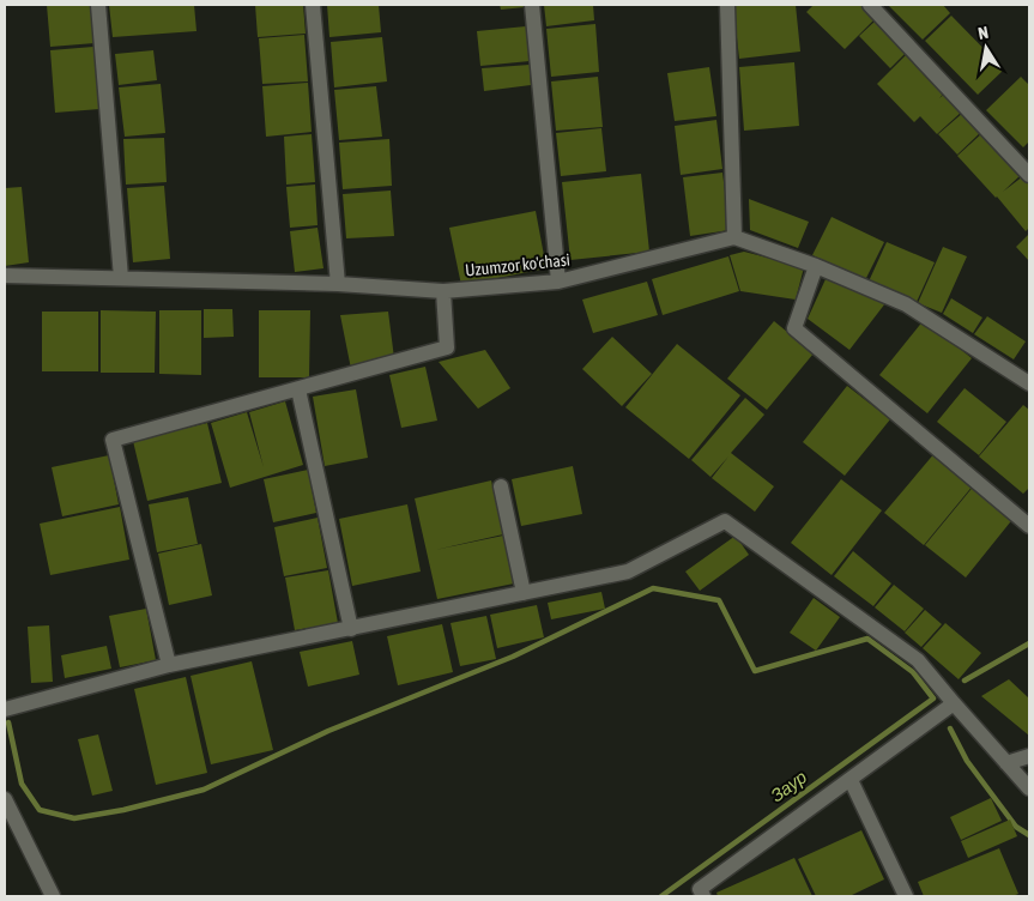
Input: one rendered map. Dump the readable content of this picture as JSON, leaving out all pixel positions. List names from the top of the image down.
{
  "streets": {
    "street": ["Uzumzor ko'chasi"]
  },
  "water": ["Заур"],
  "north": "top"
}
